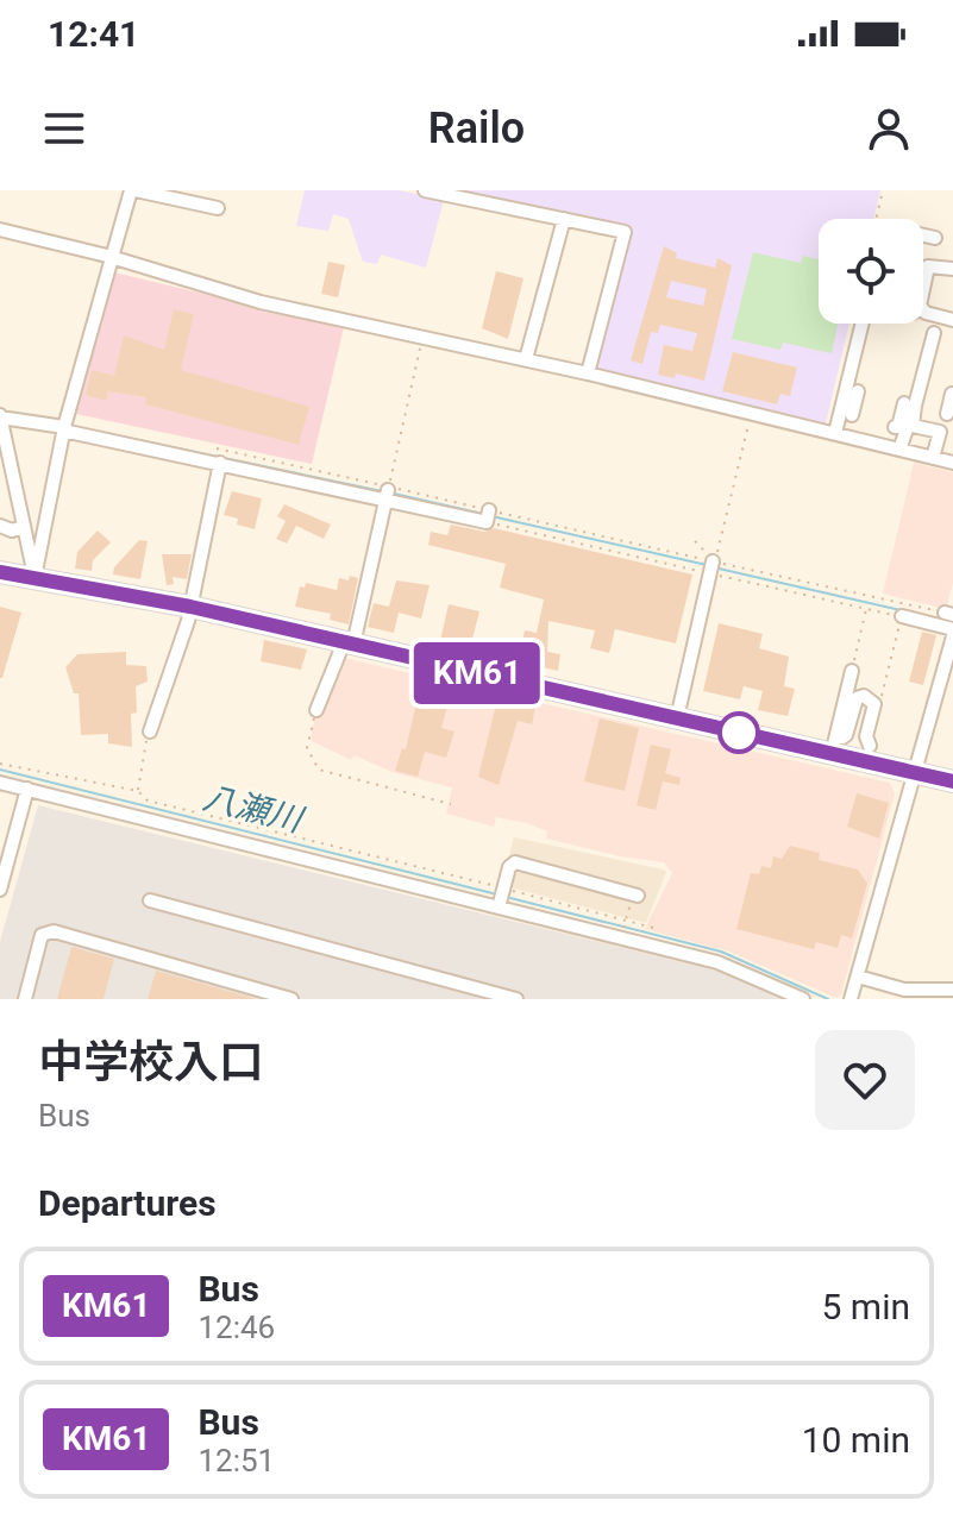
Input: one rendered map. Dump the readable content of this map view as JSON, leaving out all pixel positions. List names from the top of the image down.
{
  "water": ["八瀬川"],
  "lines": ["bus line KM61"],
  "page": {
    "status": "12:41",
    "header": "Railo",
    "on_map": "KM61",
    "heading": [
      ["中学校入口", "Bus"],
      "Departures"
    ],
    "list": [
      {
        "mark": "KM61",
        "name": "Bus",
        "note": "12:46",
        "value": "5 min"
      },
      {
        "mark": "KM61",
        "name": "Bus",
        "note": "12:51",
        "value": "10 min"
      }
    ]
  }
}
